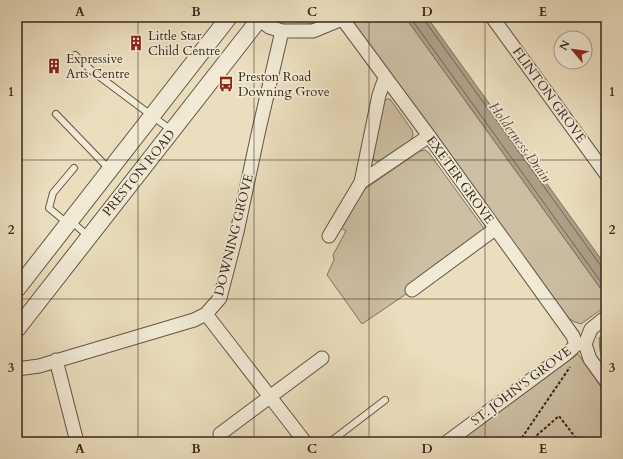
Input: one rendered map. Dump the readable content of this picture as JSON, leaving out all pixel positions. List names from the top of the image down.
{
  "streets": {
    "street": [
      "FLINTON GROVE",
      "PRESTON ROAD",
      "EXETER GROVE",
      "DOWNING GROVE",
      "ST. JOHN'S GROVE"
    ]
  },
  "crossings": [
    ["EXETER GROVE", "ST. JOHN'S GROVE"]
  ],
  "water": ["Holderness Drain"],
  "places": {
    "building": ["Little Star Child Centre", "Expressive Arts Centre"],
    "bus stop": ["Preston Road Downing Grove"]
  },
  "north": "top left",
  "grid": {
    "columns": [
      "A",
      "B",
      "C",
      "D",
      "E"
    ],
    "rows": ["1", "2", "3"]
  }
}
